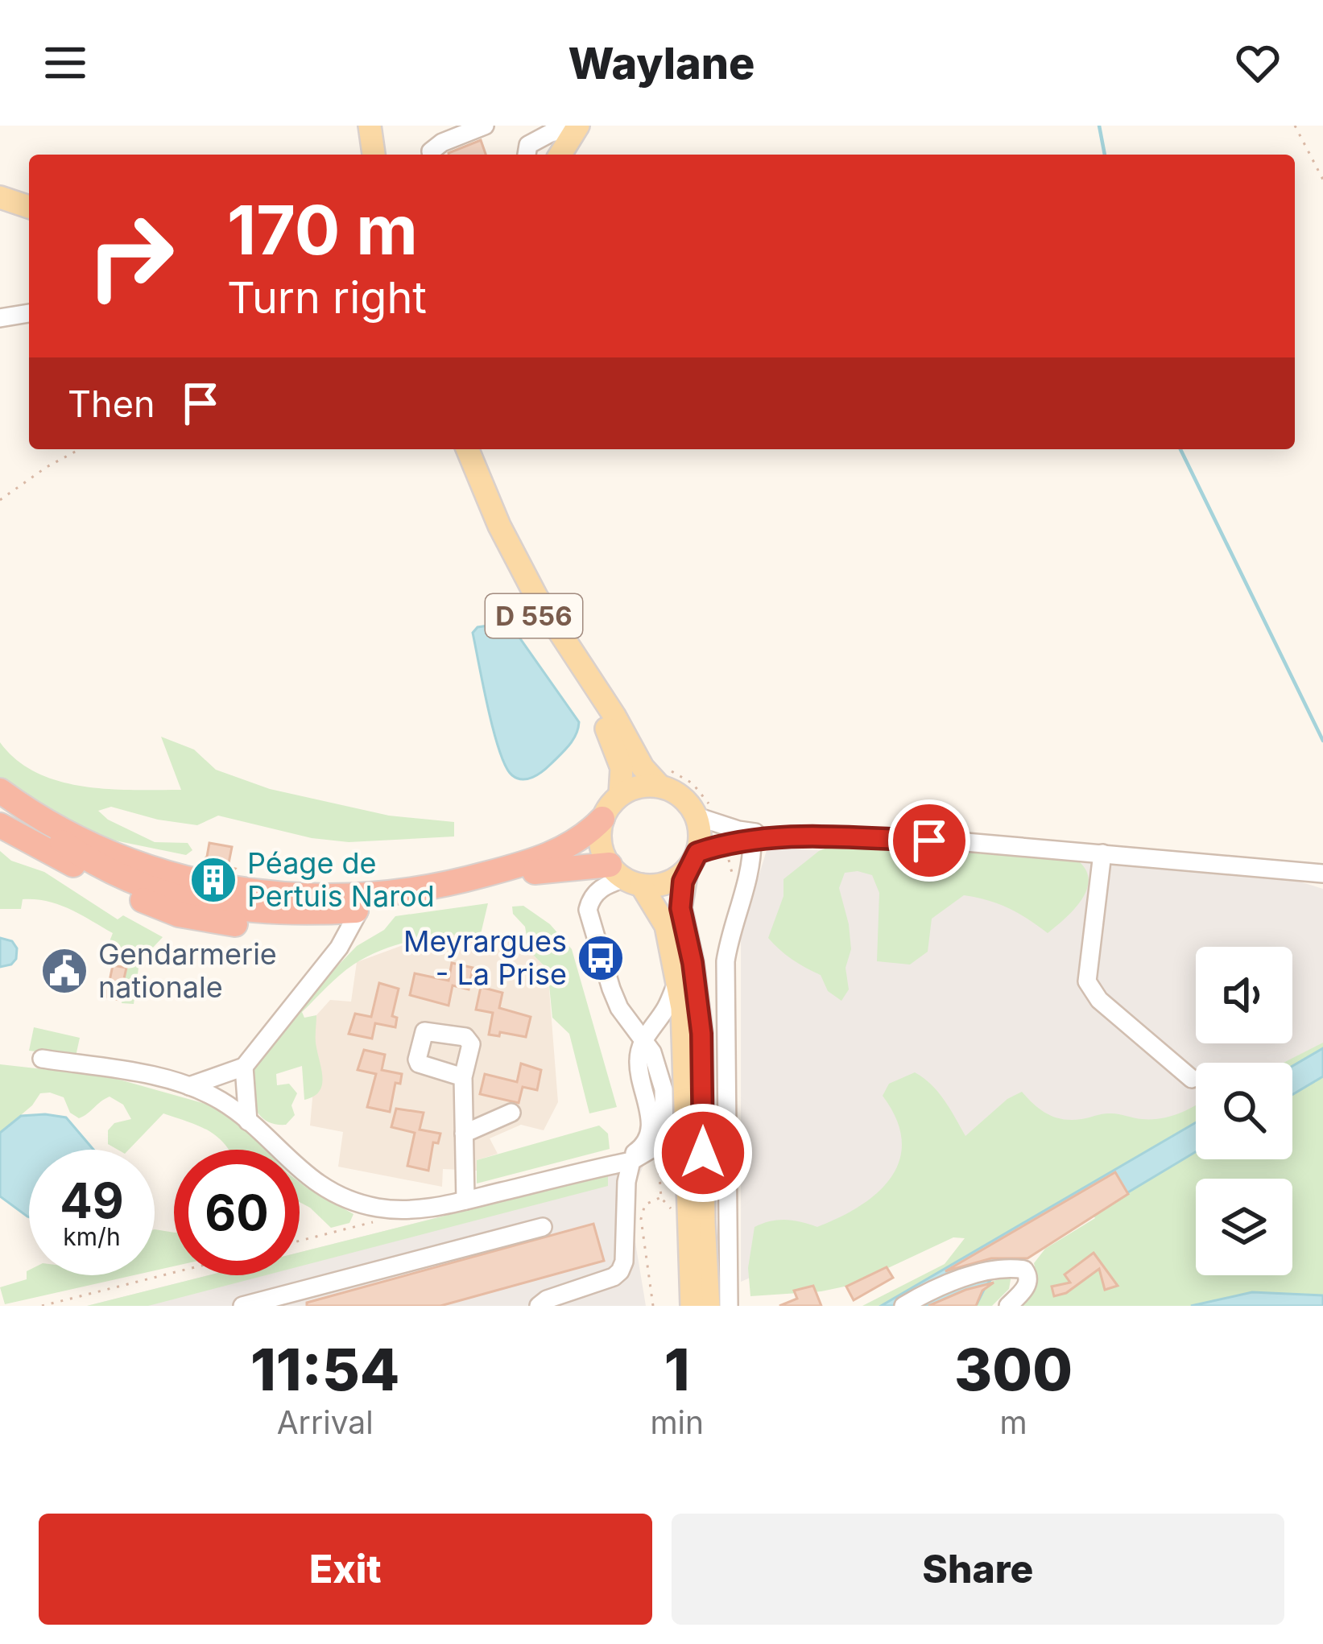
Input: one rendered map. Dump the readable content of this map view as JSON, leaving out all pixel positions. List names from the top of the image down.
{
  "streets": {
    "main road": ["D 556"]
  },
  "places": {
    "building": ["Péage de Pertuis Narod"],
    "bus stop": ["Meyrargues - La Prise"],
    "public building": ["Gendarmerie nationale"]
  },
  "page": {
    "header": "Waylane",
    "turn": ["170 m", "Turn right"],
    "then": "Then",
    "speed": "49 km/h",
    "limit": "60",
    "eta": [
      "11:54",
      "Arrival",
      "1",
      "min",
      "300",
      "m"
    ],
    "buttons": ["Exit", "Share"]
  }
}
